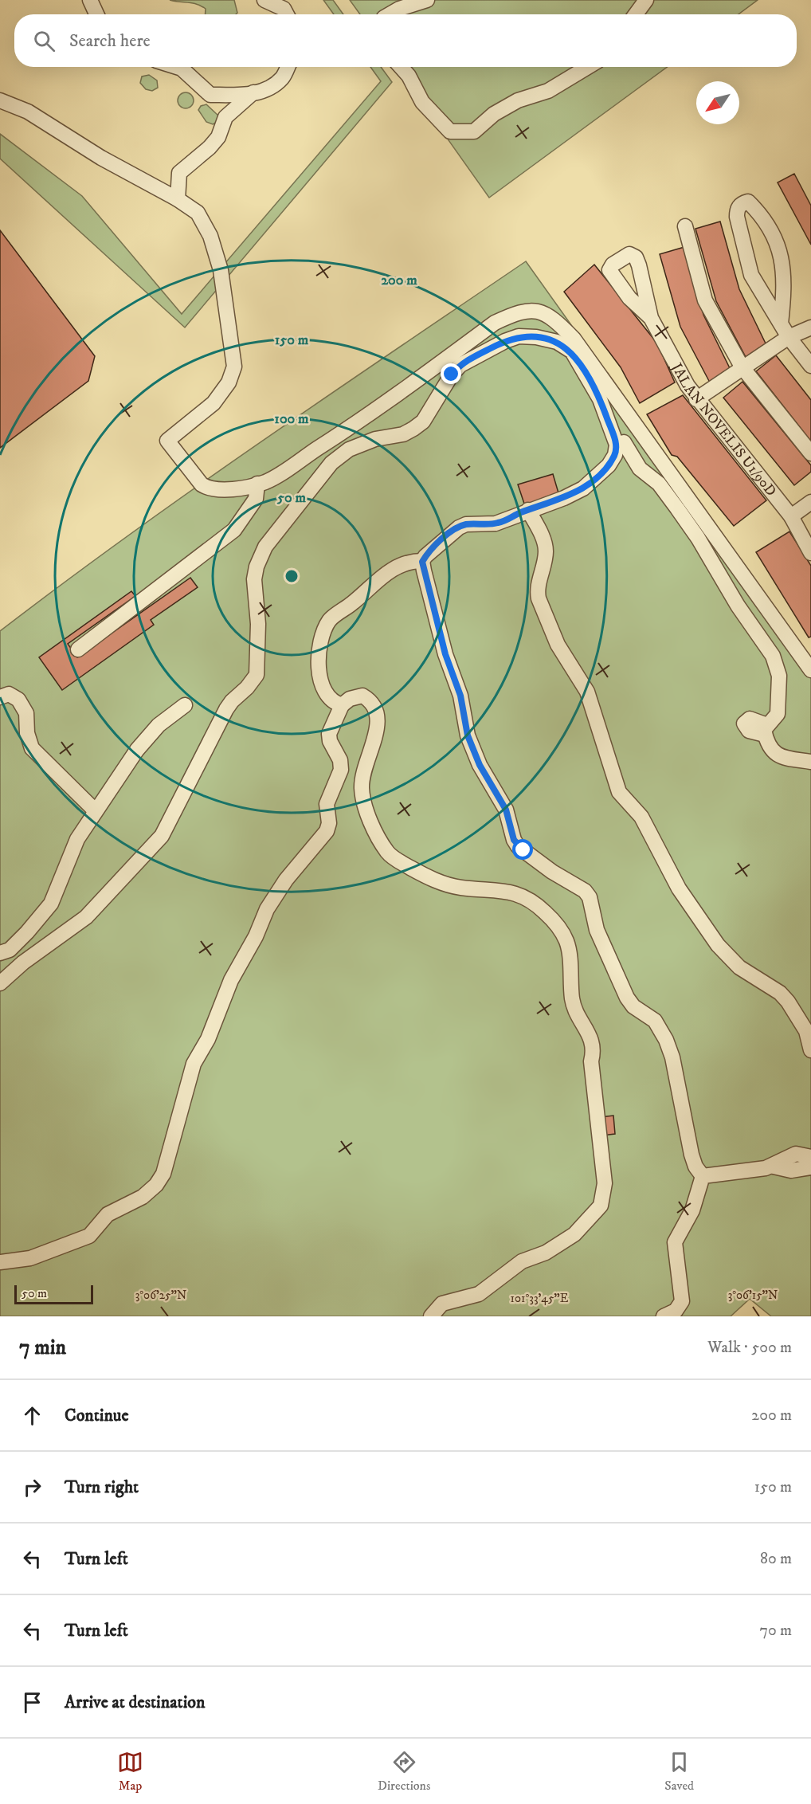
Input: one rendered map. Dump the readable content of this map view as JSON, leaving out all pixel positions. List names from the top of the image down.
{
  "streets": {
    "street": ["JALAN NOVELIS U1/90D"]
  },
  "scale_bar": "50 m",
  "north": "bottom left",
  "page": {
    "search": "Search here",
    "scale": "50 m",
    "heading": ["7 min", "Walk · 500 m"],
    "list": [
      ["Continue", "200 m"],
      ["Turn right", "150 m"],
      ["Turn left", "80 m"],
      ["Turn left", "70 m"],
      "Arrive at destination"
    ],
    "nav": ["Map", "Directions", "Saved"]
  },
  "coordinates": ["3°06'25\"N", "3°06'15\"N", "101°33'45\"E"],
  "rings": [
    "200 m",
    "150 m",
    "100 m",
    "50 m"
  ]
}
